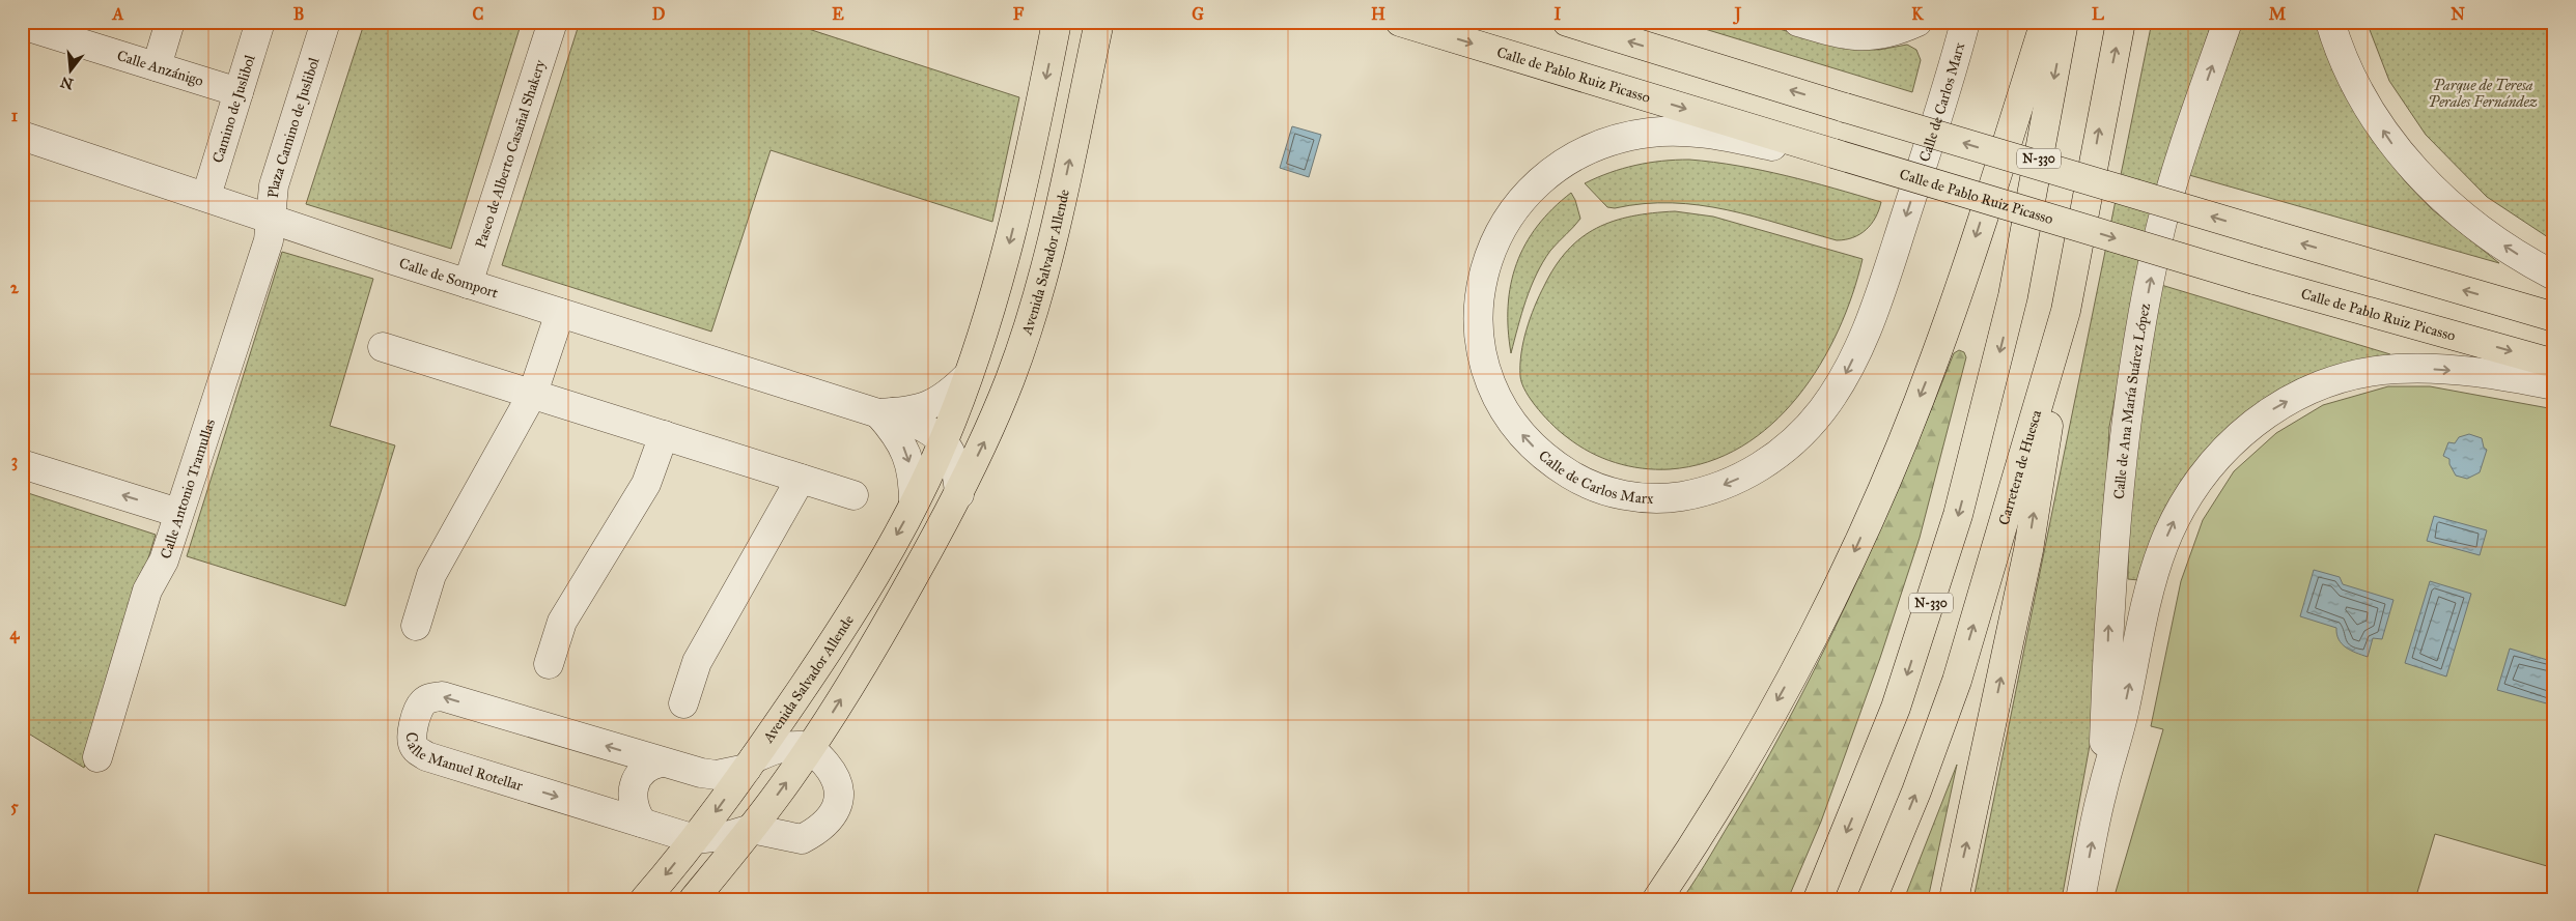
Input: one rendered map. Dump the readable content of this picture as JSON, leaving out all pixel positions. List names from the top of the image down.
{
  "streets": {
    "main road": [
      "Calle de Pablo Ruiz Picasso",
      "N-330",
      "Avenida Salvador Allende",
      "Carretera de Huesca"
    ],
    "street": [
      "Calle Anzánigo",
      "Calle de Carlos Marx",
      "Camino de Juslibol",
      "Plaza Camino de Juslibol",
      "Paseo de Alberto Casañal Shakery",
      "Calle de Somport",
      "Calle de Ana María Suárez López",
      "Calle Antonio Tramullas",
      "Calle Manuel Rotellar"
    ]
  },
  "crossings": [
    ["Calle Anzánigo", "Camino de Juslibol"],
    ["Calle de Pablo Ruiz Picasso", "Calle de Carlos Marx"],
    ["Camino de Juslibol", "Calle de Somport"],
    ["Plaza Camino de Juslibol", "Calle de Somport"],
    ["Plaza Camino de Juslibol", "Calle Antonio Tramullas"],
    ["Paseo de Alberto Casañal Shakery", "Calle de Somport"],
    ["Avenida Salvador Allende", "Calle de Somport"],
    ["Avenida Salvador Allende", "Calle Manuel Rotellar"],
    ["Calle de Somport", "Calle Antonio Tramullas"]
  ],
  "one_way": ["Calle de Ana María Suárez López"],
  "parks": ["Parque de Teresa Perales Fernández"],
  "north": "bottom",
  "grid": {
    "columns": [
      "A",
      "B",
      "C",
      "D",
      "E",
      "F",
      "G",
      "H",
      "I",
      "J",
      "K",
      "L",
      "M",
      "N"
    ],
    "rows": [
      "1",
      "2",
      "3",
      "4",
      "5"
    ]
  }
}
